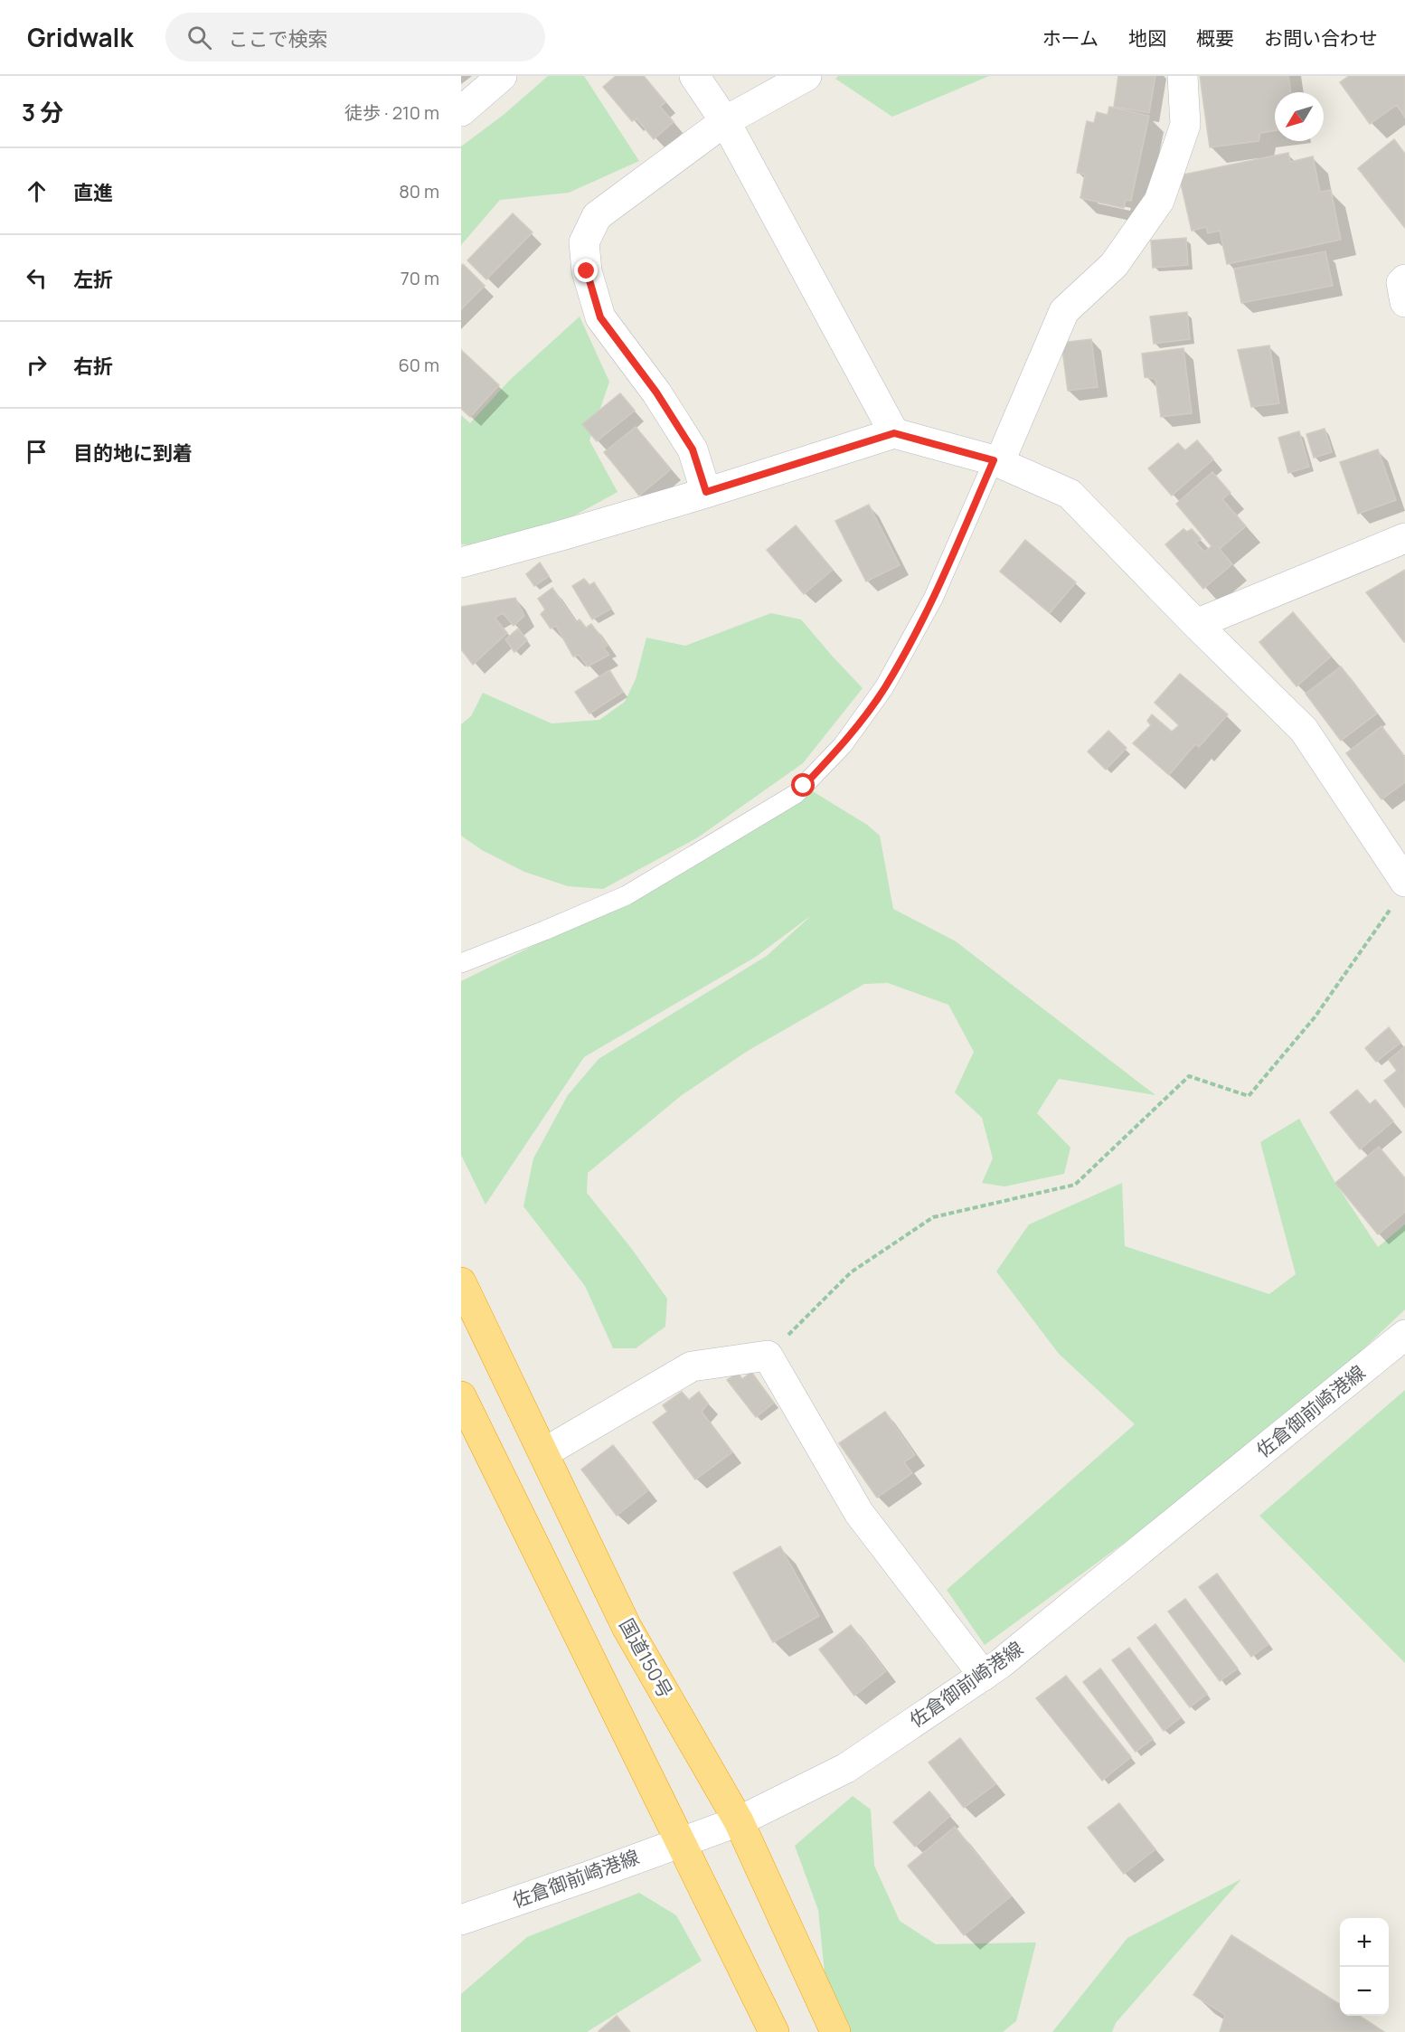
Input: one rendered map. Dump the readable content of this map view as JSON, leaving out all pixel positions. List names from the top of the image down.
{
  "streets": {
    "highway": ["国道150号"],
    "street": ["佐倉御前崎港線"]
  },
  "crossings": [
    ["佐倉御前崎港線", "国道150号"]
  ],
  "north": "bottom left",
  "page": {
    "header": "Gridwalk",
    "search": "ここで検索",
    "nav": [
      "ホーム",
      "地図",
      "概要",
      "お問い合わせ"
    ],
    "heading": ["3 分", "徒歩 · 210 m"],
    "list": [
      ["直進", "80 m"],
      ["左折", "70 m"],
      ["右折", "60 m"],
      "目的地に到着"
    ],
    "map_buttons": ["+", "−"]
  }
}
